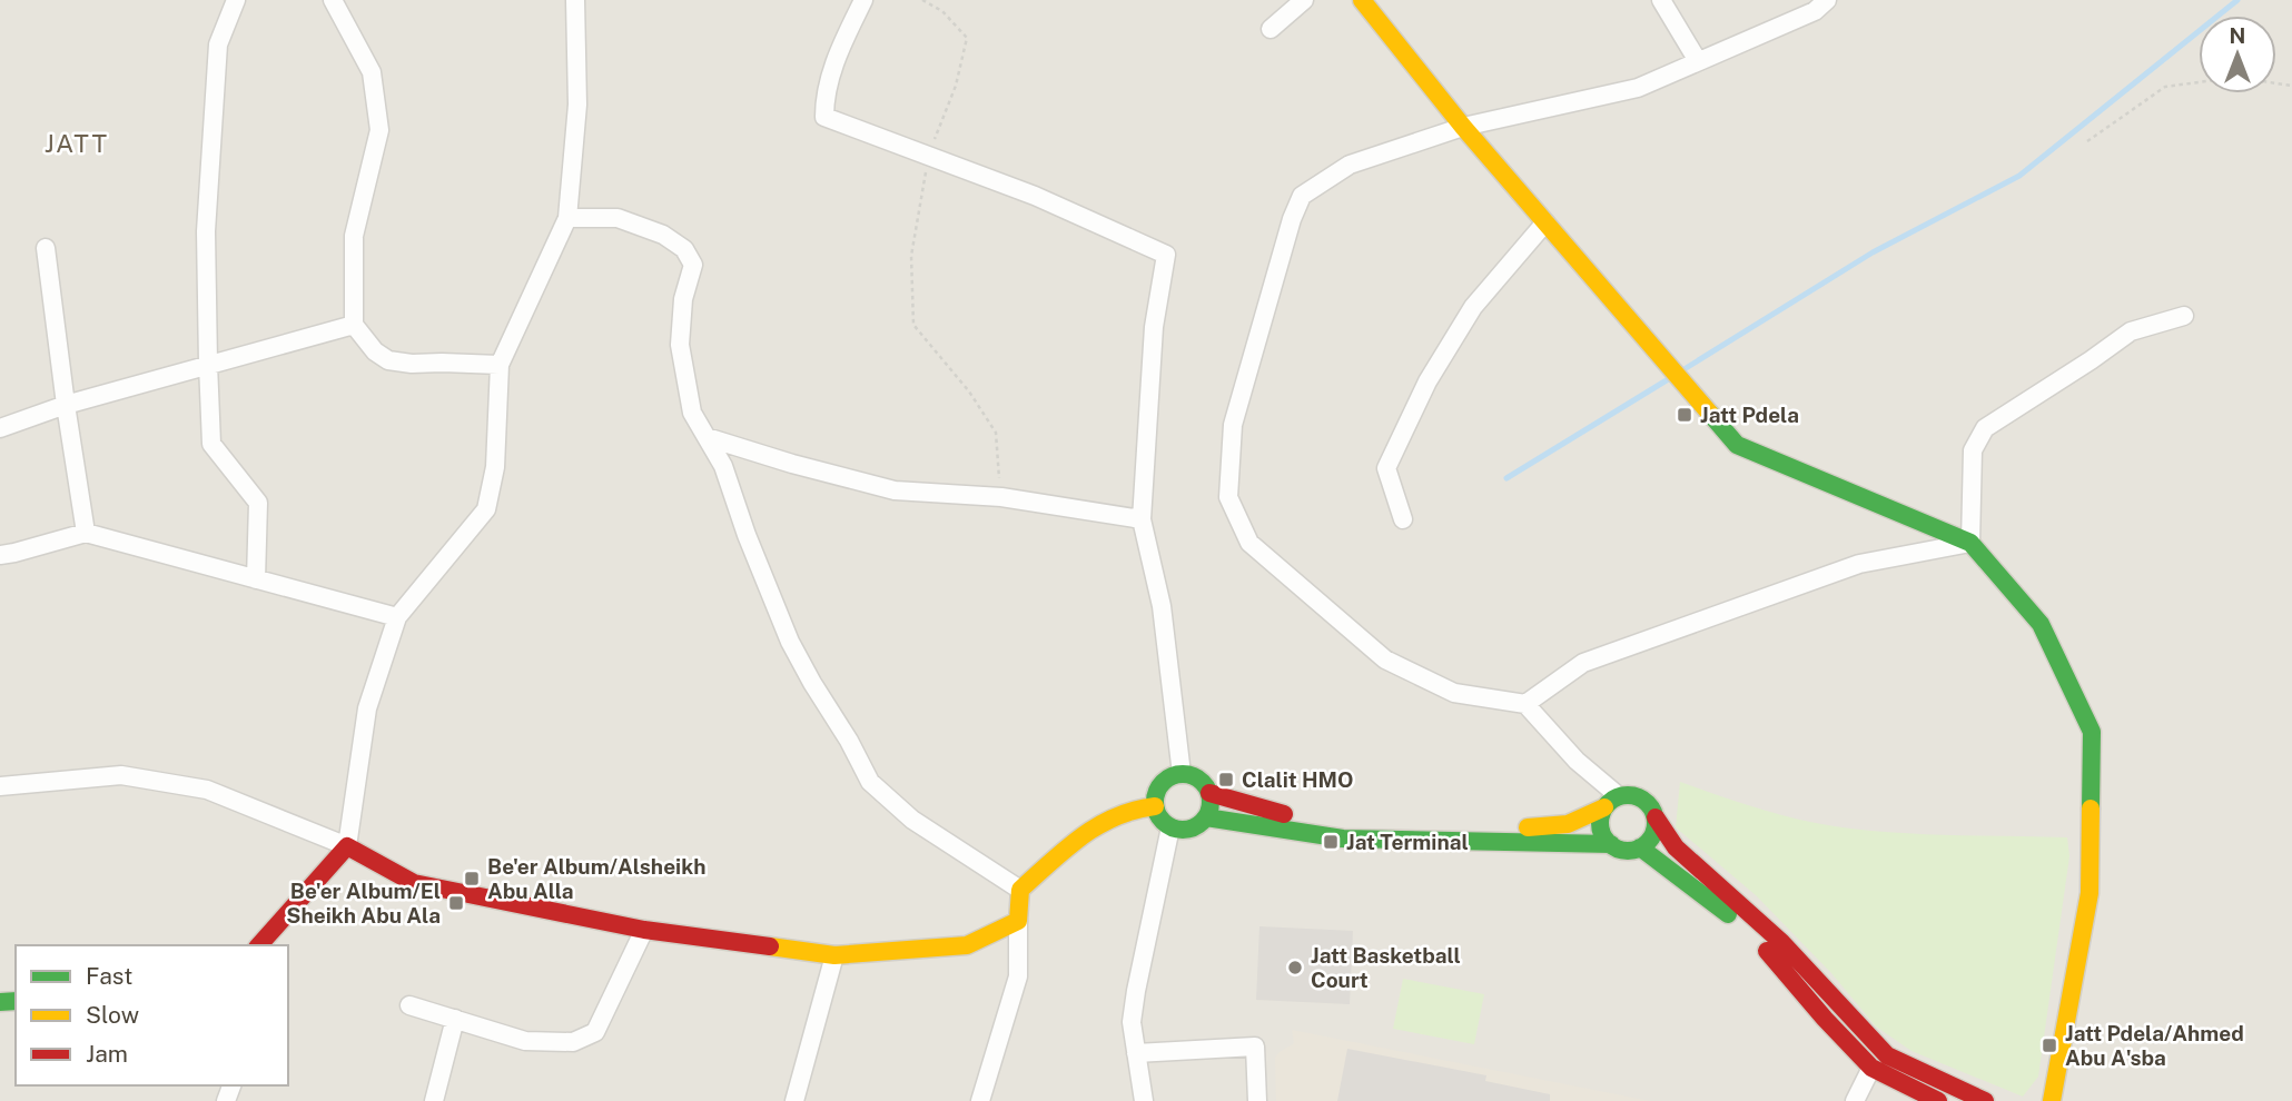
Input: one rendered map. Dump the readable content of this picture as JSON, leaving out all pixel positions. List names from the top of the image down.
{
  "districts": ["JATT"],
  "places": {
    "transit": [
      "Jatt Pdela",
      "Clalit HMO",
      "Jat Terminal",
      "Be'er Album/Alsheikh Abu Alla",
      "Be'er Album/El Sheikh Abu Ala",
      "Jatt Pdela/Ahmed Abu A'sba"
    ],
    "other": ["Jatt Basketball Court"]
  },
  "legend": ["Fast", "Slow", "Jam"],
  "north": "top"
}
